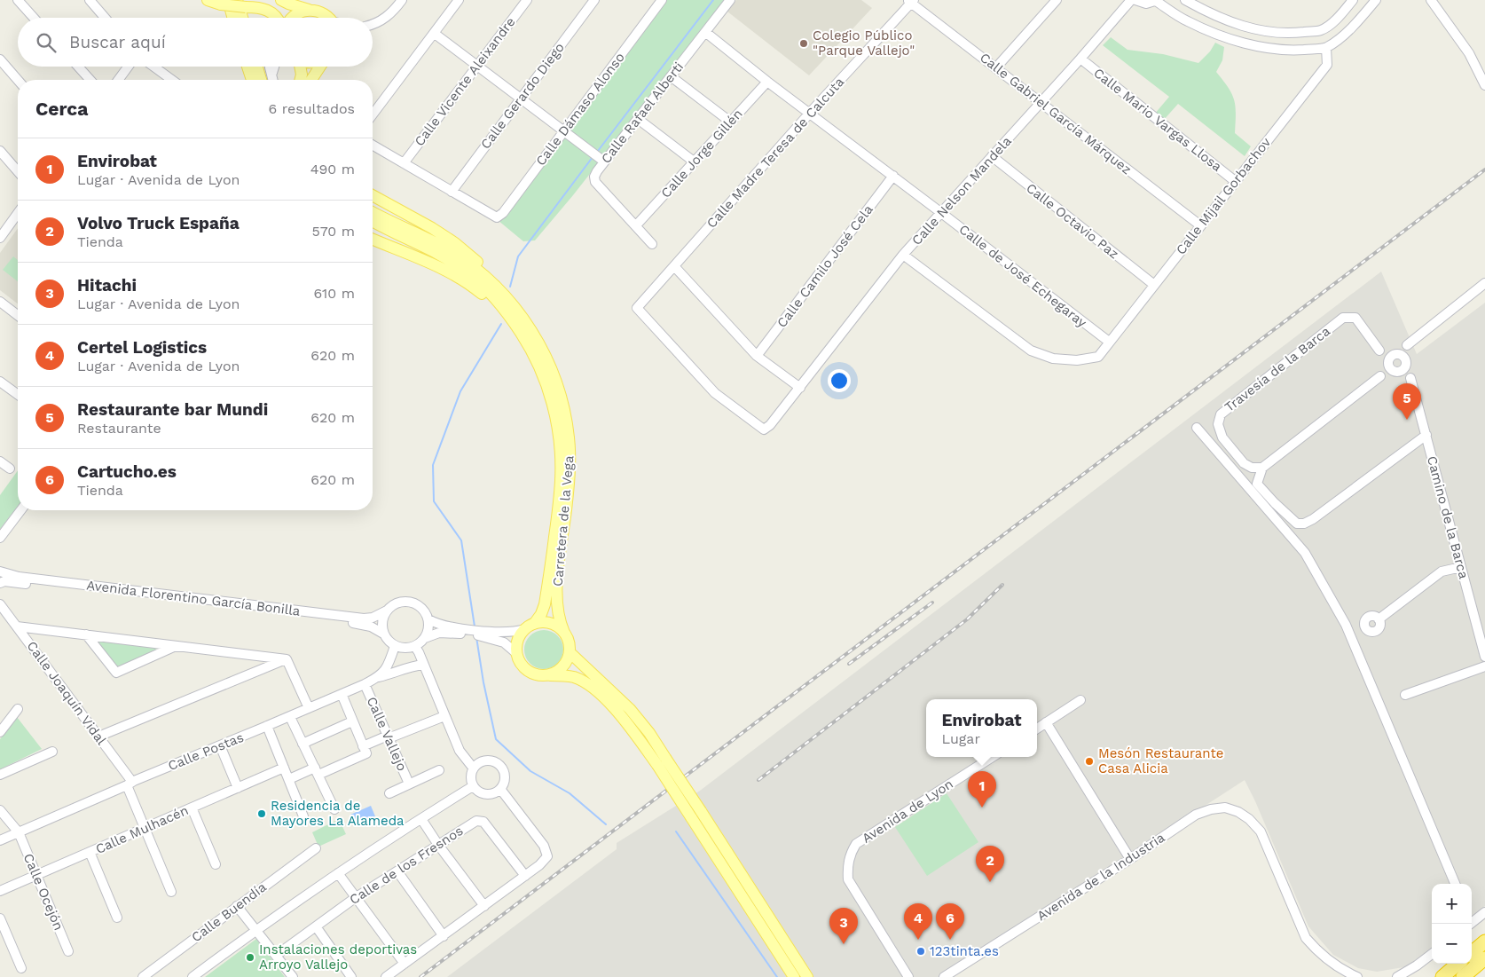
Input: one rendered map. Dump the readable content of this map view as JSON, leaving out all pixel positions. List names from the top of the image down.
{
  "streets": {
    "main road": ["Carretera de la Vega"],
    "street": [
      "Calle Vicente Aleixandre",
      "Calle Gerardo Diego",
      "Calle Dámaso Alonso",
      "Calle Rafael Alberti",
      "Calle Gabriel García Márquez",
      "Calle Mario Vargas Llosa",
      "Calle Madre Teresa de Calcuta",
      "Calle Jorge Gillén",
      "Calle Nelson Mandela",
      "Calle Mijail Gorbachov",
      "Calle Octavio Paz",
      "Calle Camilo José Cela",
      "Calle de José Echegaray",
      "Travesía de la Barca",
      "Camino de la Barca",
      "Avenida Florentino García Bonilla",
      "Calle Joaquín Vidal",
      "Calle Vallejo",
      "Calle Postas",
      "Avenida de Lyon",
      "Calle Mulhacén",
      "Calle de los Fresnos",
      "Avenida de la Industria",
      "Calle Ocejón",
      "Calle Buendía"
    ]
  },
  "crossings": [
    ["Calle Gerardo Diego", "Calle Dámaso Alonso"],
    ["Calle Rafael Alberti", "Calle Jorge Gillén"],
    ["Calle Rafael Alberti", "Calle de José Echegaray"],
    ["Calle Gabriel García Márquez", "Calle Madre Teresa de Calcuta"],
    ["Calle Gabriel García Márquez", "Calle Nelson Mandela"],
    ["Calle Gabriel García Márquez", "Calle Mijail Gorbachov"],
    ["Calle Mario Vargas Llosa", "Calle Nelson Mandela"],
    ["Calle Mario Vargas Llosa", "Calle Mijail Gorbachov"],
    ["Calle Madre Teresa de Calcuta", "Calle Nelson Mandela"],
    ["Calle Madre Teresa de Calcuta", "Calle de José Echegaray"],
    ["Calle Jorge Gillén", "Calle de José Echegaray"],
    ["Calle Nelson Mandela", "Calle Mijail Gorbachov"],
    ["Calle Nelson Mandela", "Calle Octavio Paz"],
    ["Calle Nelson Mandela", "Calle de José Echegaray"],
    ["Calle Mijail Gorbachov", "Calle Octavio Paz"],
    ["Calle Mijail Gorbachov", "Calle de José Echegaray"],
    ["Calle Camilo José Cela", "Calle de José Echegaray"],
    ["Travesía de la Barca", "Camino de la Barca"],
    ["Avenida Florentino García Bonilla", "Calle Postas"],
    ["Calle Joaquín Vidal", "Calle Postas"],
    ["Calle Joaquín Vidal", "Calle Mulhacén"],
    ["Calle Vallejo", "Calle Postas"],
    ["Calle Postas", "Calle Ocejón"],
    ["Calle Mulhacén", "Calle Ocejón"]
  ],
  "places": [
    "Colegio Público \"Parque Vallejo\"",
    "Mesón Restaurante Casa Alicia",
    "Residencia de Mayores La Alameda",
    "123tinta.es",
    "Instalaciones deportivas Arroyo Vallejo"
  ],
  "page": {
    "search": "Buscar aquí",
    "heading": ["Cerca", "6 resultados"],
    "list": [
      {
        "mark": "1",
        "name": "Envirobat",
        "note": "Lugar · Avenida de Lyon",
        "value": "490 m"
      },
      {
        "mark": "2",
        "name": "Volvo Truck España",
        "note": "Tienda",
        "value": "570 m"
      },
      {
        "mark": "3",
        "name": "Hitachi",
        "note": "Lugar · Avenida de Lyon",
        "value": "610 m"
      },
      {
        "mark": "4",
        "name": "Certel Logistics",
        "note": "Lugar · Avenida de Lyon",
        "value": "620 m"
      },
      {
        "mark": "5",
        "name": "Restaurante bar Mundi",
        "note": "Restaurante",
        "value": "620 m"
      },
      {
        "mark": "6",
        "name": "Cartucho.es",
        "note": "Tienda",
        "value": "620 m"
      }
    ],
    "pins": [
      "5",
      "1",
      "2",
      "4",
      "6",
      "3"
    ],
    "popup": ["Envirobat", "Lugar"],
    "map_buttons": ["+", "−"]
  }
}
